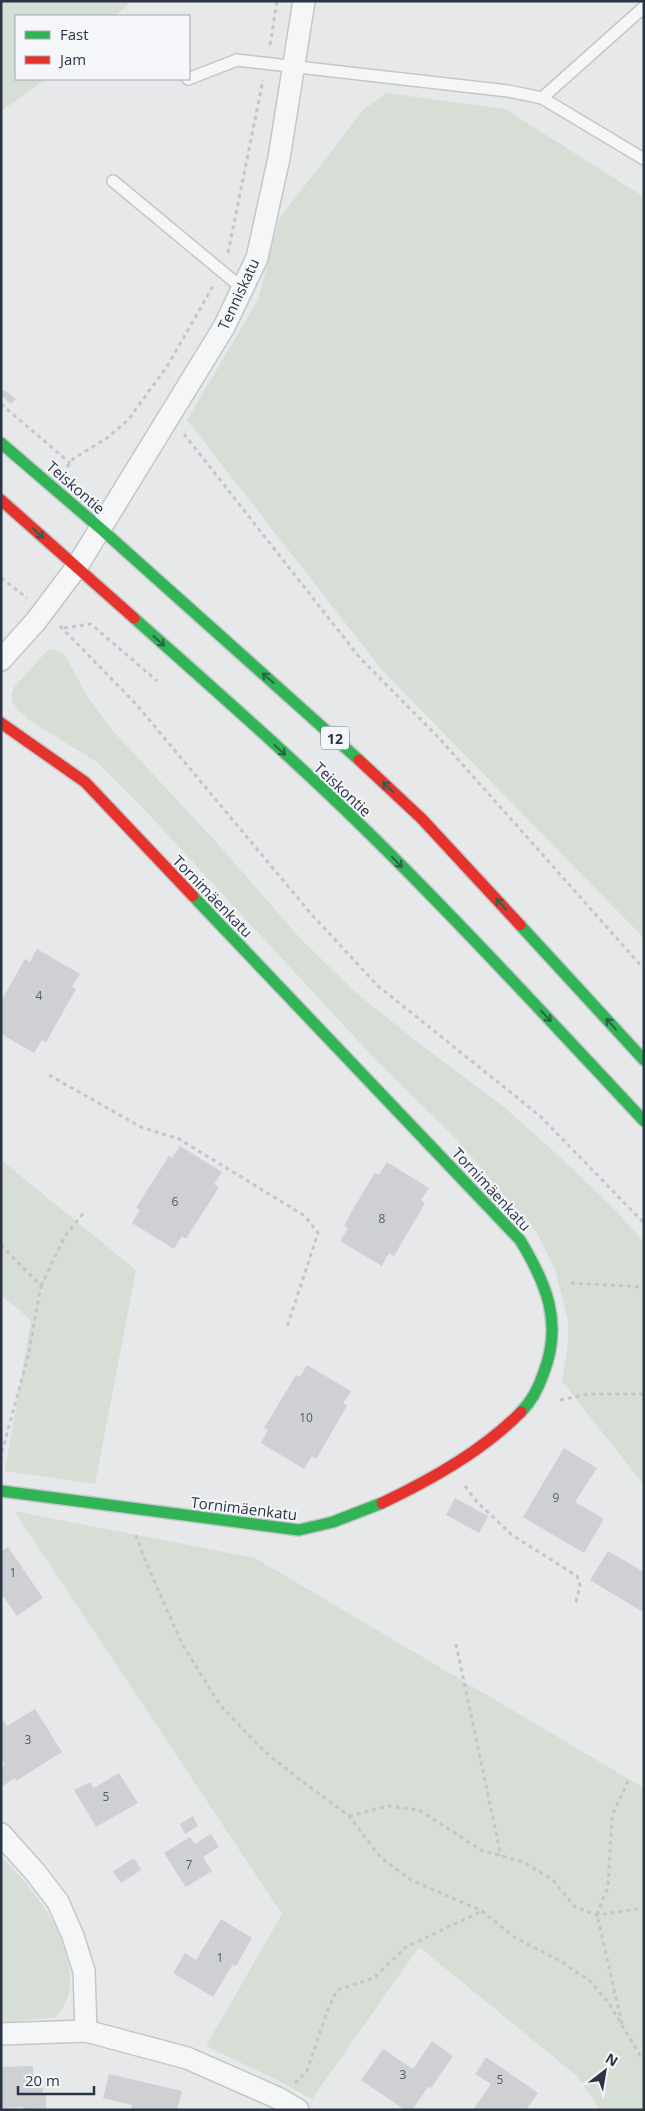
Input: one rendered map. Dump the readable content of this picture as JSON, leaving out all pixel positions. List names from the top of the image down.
{
  "streets": {
    "main road": ["Teiskontie", "12", "Tornimäenkatu"],
    "street": ["Tenniskatu"]
  },
  "crossings": [
    ["Tenniskatu", "Teiskontie"]
  ],
  "house_numbers": [
    "4",
    "6",
    "8",
    "10",
    "9",
    "1",
    "3",
    "5",
    "7",
    "1",
    "3",
    "5"
  ],
  "legend": ["Fast", "Jam"],
  "scale_bar": "20 m",
  "north": "top right"
}
